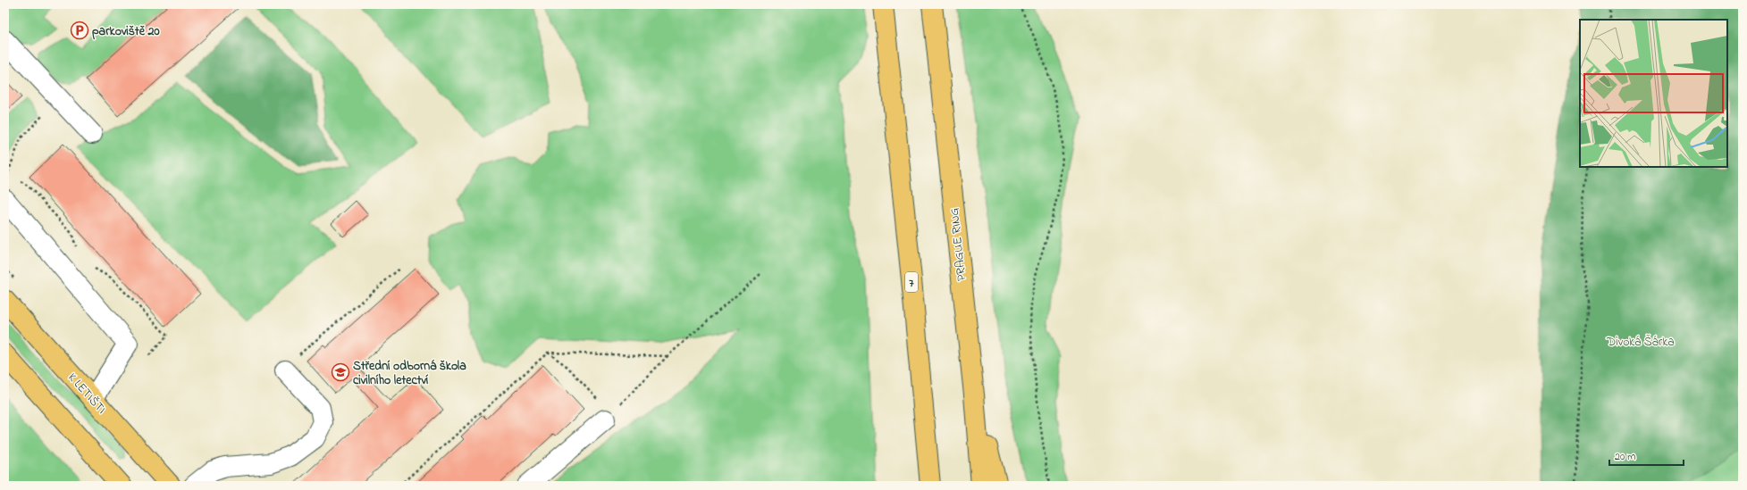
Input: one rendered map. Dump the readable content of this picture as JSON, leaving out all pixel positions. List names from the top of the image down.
{
  "streets": {
    "main road": ["PRAGUE RING", "7", "K LETIŠTI"]
  },
  "parks": ["Divoká Šárka"],
  "places": {
    "parking": ["parkoviště 20"],
    "school or university": ["Střední odborná škola civilního letectví"]
  },
  "scale_bar": "20 m"
}
